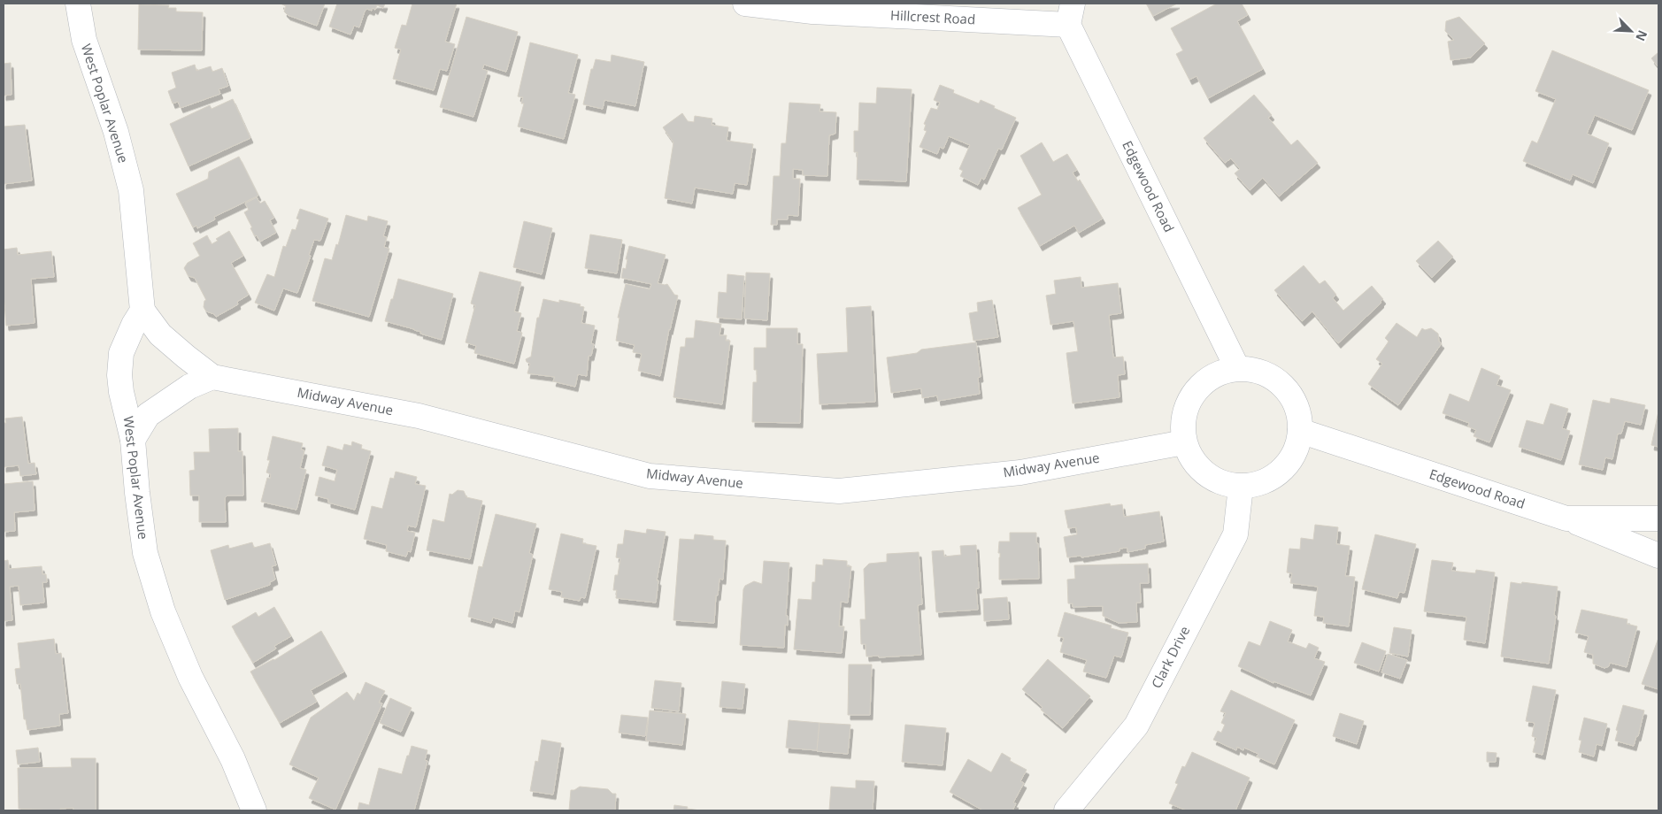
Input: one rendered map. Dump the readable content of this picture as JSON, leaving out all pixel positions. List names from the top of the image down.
{
  "streets": {
    "street": [
      "Hillcrest Road",
      "West Poplar Avenue",
      "Edgewood Road",
      "Midway Avenue",
      "Clark Drive"
    ]
  },
  "crossings": [
    ["Hillcrest Road", "Edgewood Road"],
    ["West Poplar Avenue", "Midway Avenue"],
    ["Edgewood Road", "Midway Avenue"],
    ["Edgewood Road", "Clark Drive"],
    ["Midway Avenue", "Clark Drive"]
  ],
  "north": "bottom right"
}
